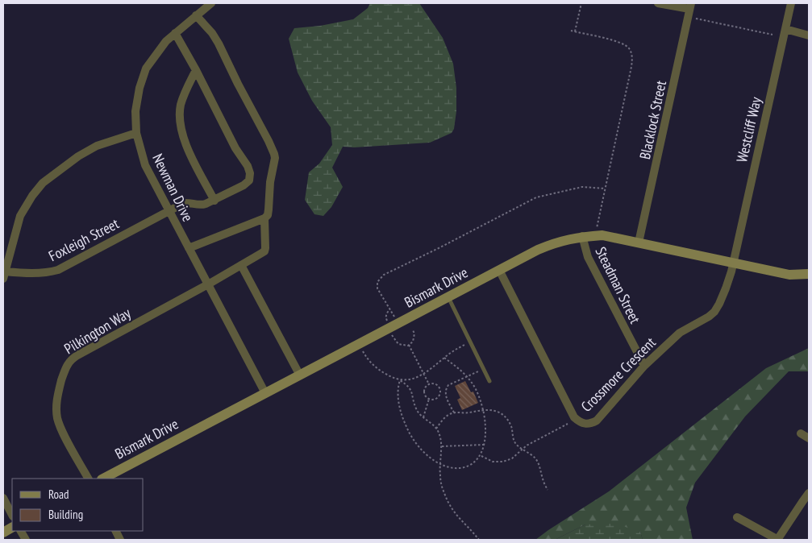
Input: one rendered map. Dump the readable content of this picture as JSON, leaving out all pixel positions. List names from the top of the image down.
{
  "streets": {
    "street": [
      "Blacklock Street",
      "Westcliff Way",
      "Newman Drive",
      "Foxleigh Street",
      "Steadman Street",
      "Bismark Drive",
      "Pilkington Way",
      "Crossmore Crescent"
    ]
  },
  "crossings": [
    ["Blacklock Street", "Bismark Drive"],
    ["Westcliff Way", "Bismark Drive"],
    ["Westcliff Way", "Crossmore Crescent"],
    ["Newman Drive", "Foxleigh Street"],
    ["Newman Drive", "Bismark Drive"],
    ["Newman Drive", "Pilkington Way"],
    ["Steadman Street", "Bismark Drive"],
    ["Steadman Street", "Crossmore Crescent"],
    ["Bismark Drive", "Crossmore Crescent"]
  ],
  "legend": ["Road", "Building"]
}
